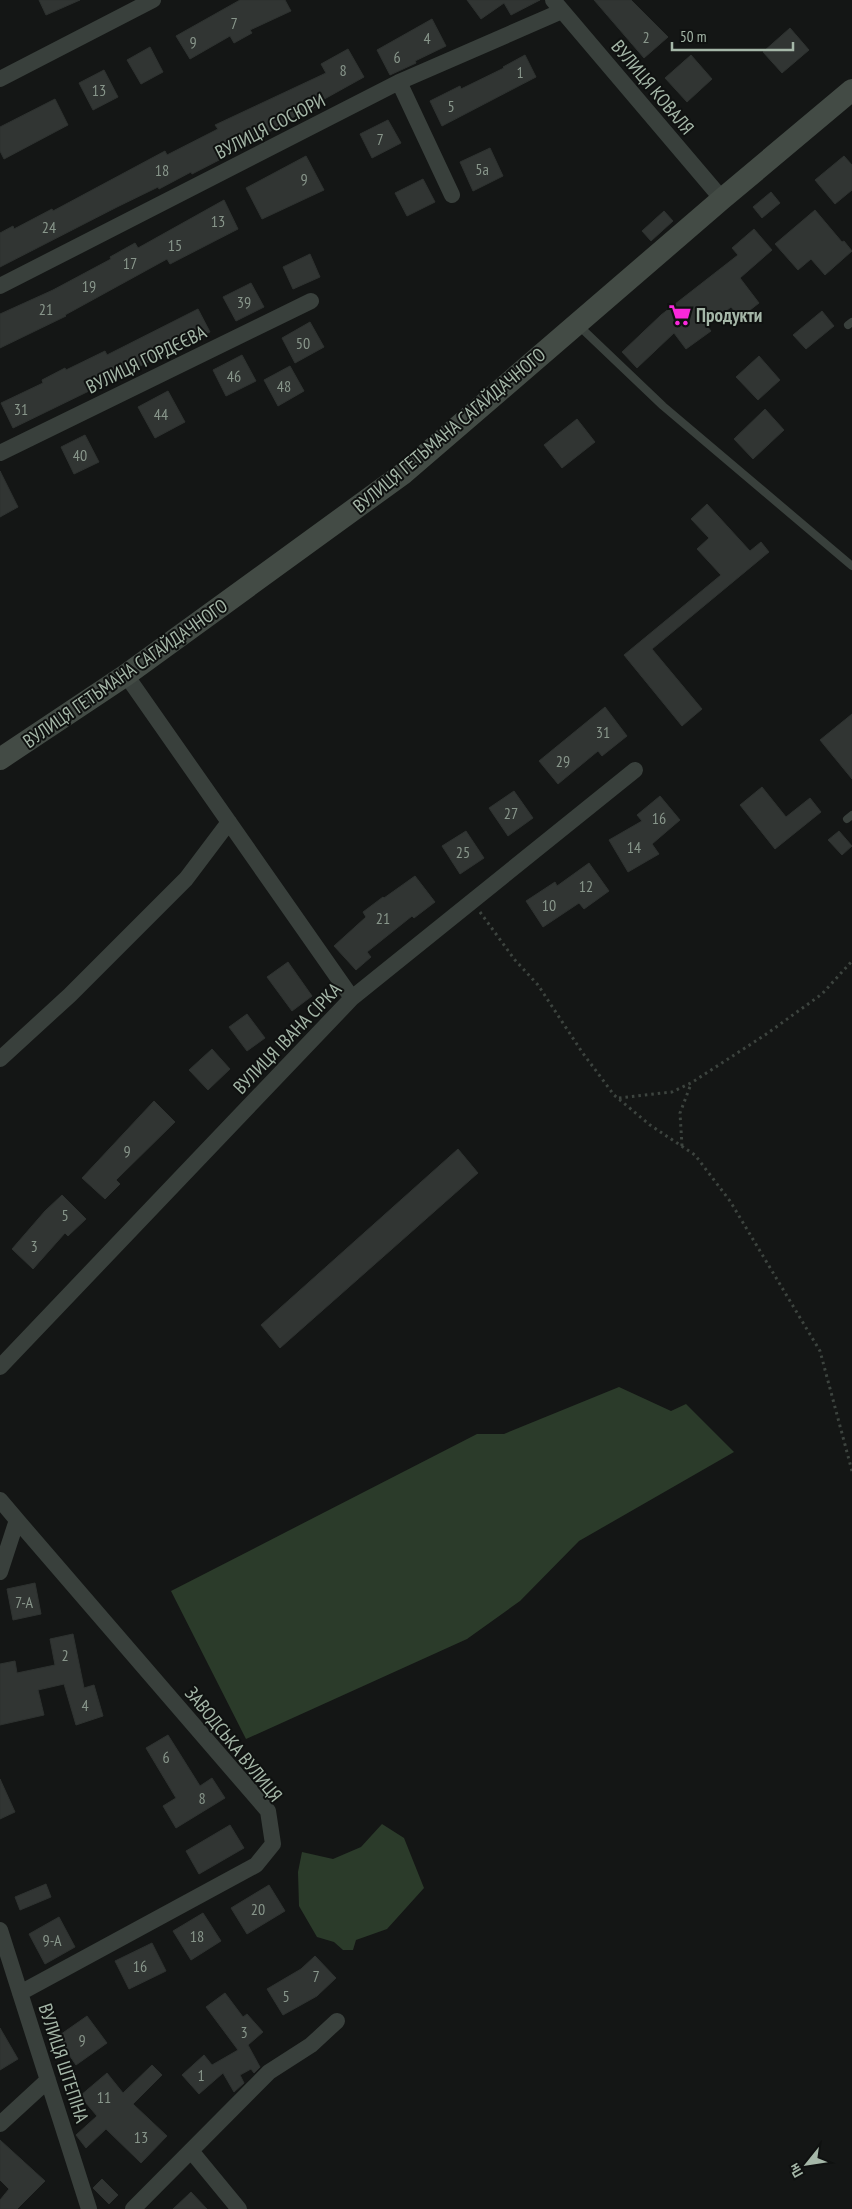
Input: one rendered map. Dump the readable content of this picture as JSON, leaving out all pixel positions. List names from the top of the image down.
{
  "streets": {
    "main road": ["ВУЛИЦЯ ГЕТЬМАНА САГАЙДАЧНОГО"],
    "street": [
      "ВУЛИЦЯ КОВАЛЯ",
      "ВУЛИЦЯ СОСЮРИ",
      "ВУЛИЦЯ ГОРДЄЄВА",
      "ВУЛИЦЯ ІВАНА СІРКА",
      "ЗАВОДСЬКА ВУЛИЦЯ",
      "ВУЛИЦЯ ШТЕПІНА"
    ]
  },
  "crossings": [
    ["ВУЛИЦЯ КОВАЛЯ", "ВУЛИЦЯ СОСЮРИ"],
    ["ВУЛИЦЯ КОВАЛЯ", "ВУЛИЦЯ ГЕТЬМАНА САГАЙДАЧНОГО"],
    ["ЗАВОДСЬКА ВУЛИЦЯ", "ВУЛИЦЯ ШТЕПІНА"]
  ],
  "places": {
    "supermarket": ["Продукти"]
  },
  "house_numbers": [
    "7",
    "2",
    "4",
    "9",
    "6",
    "8",
    "1",
    "13",
    "5",
    "7",
    "5а",
    "18",
    "9",
    "13",
    "24",
    "15",
    "17",
    "19",
    "39",
    "21",
    "50",
    "46",
    "48",
    "31",
    "44",
    "40",
    "31",
    "29",
    "27",
    "16",
    "14",
    "25",
    "12",
    "10",
    "21",
    "9",
    "5",
    "3",
    "7-А",
    "2",
    "4",
    "6",
    "8",
    "20",
    "18",
    "9-А",
    "16",
    "7",
    "5",
    "3",
    "9",
    "1",
    "11",
    "13"
  ],
  "scale_bar": "50 m",
  "north": "bottom left"
}
